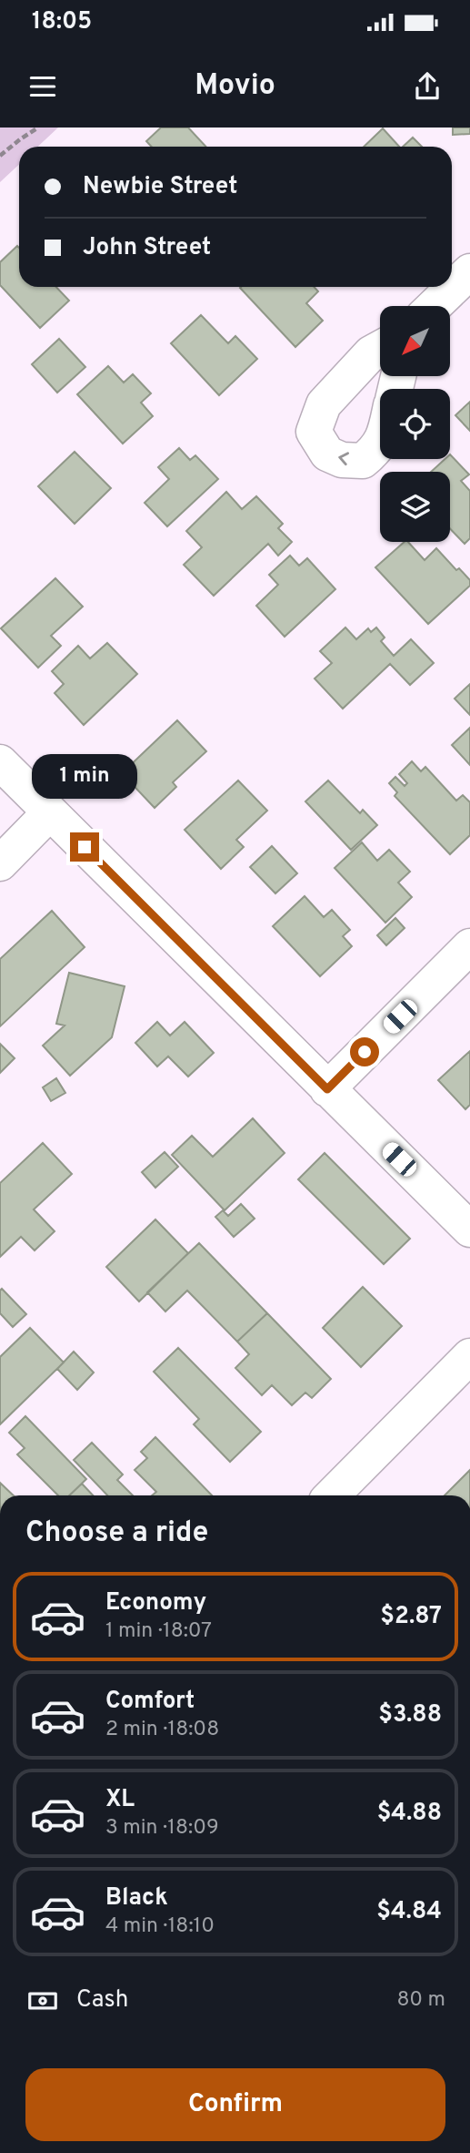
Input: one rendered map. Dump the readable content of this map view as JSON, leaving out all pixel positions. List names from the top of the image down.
{
  "north": "bottom left",
  "page": {
    "status": "18:05",
    "header": "Movio",
    "banner": ["Newbie Street", "John Street"],
    "bubble": "1 min",
    "heading": "Choose a ride",
    "list": [
      {
        "name": "Economy",
        "note": "1 min · 18:07",
        "value": "$2.87"
      },
      {
        "name": "Comfort",
        "note": "2 min · 18:08",
        "value": "$3.88"
      },
      {
        "name": "XL",
        "note": "3 min · 18:09",
        "value": "$4.88"
      },
      {
        "name": "Black",
        "note": "4 min · 18:10",
        "value": "$4.84"
      }
    ],
    "pay": ["Cash", "80 m"],
    "buttons": "Confirm"
  }
}
